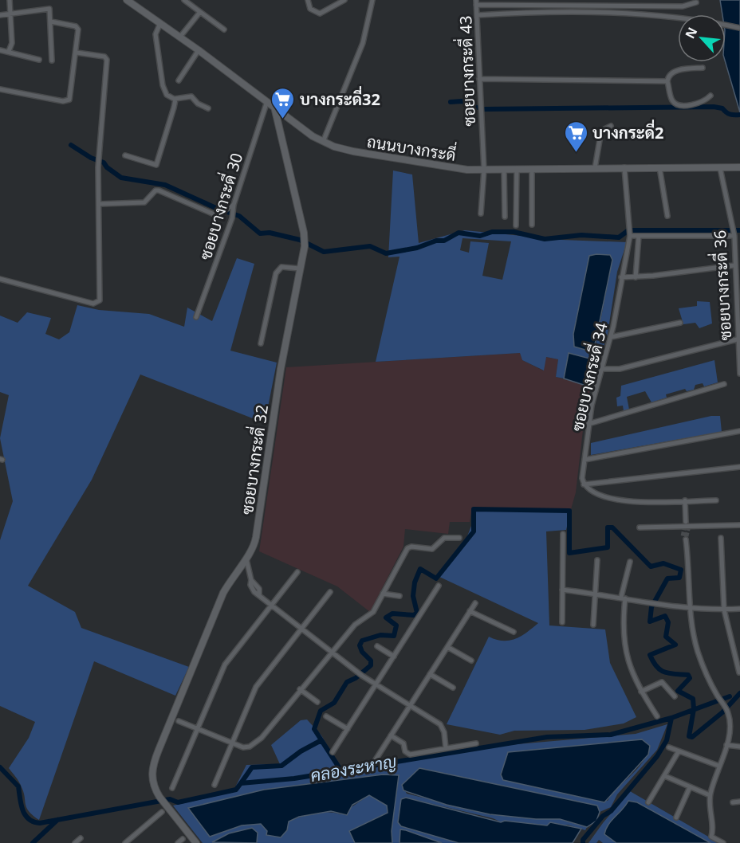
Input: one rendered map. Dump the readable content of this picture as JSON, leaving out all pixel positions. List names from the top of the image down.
{
  "streets": {
    "street": [
      "ซอยบางกระดี่ 43",
      "ถนนบางกระดี่",
      "ซอยบางกระดี่ 30",
      "ซอยบางกระดี่ 36",
      "ซอยบางกระดี่ 34",
      "ซอยบางกระดี่ 32"
    ]
  },
  "crossings": [
    ["ซอยบางกระดี่ 43", "ถนนบางกระดี่"],
    ["ถนนบางกระดี่", "ซอยบางกระดี่ 30"],
    ["ถนนบางกระดี่", "ซอยบางกระดี่ 36"],
    ["ถนนบางกระดี่", "ซอยบางกระดี่ 34"],
    ["ถนนบางกระดี่", "ซอยบางกระดี่ 32"]
  ],
  "water": ["คลองระหาญ"],
  "places": {
    "supermarket": ["บางกระดี่32", "บางกระดี่2"]
  },
  "north": "top left"
}
